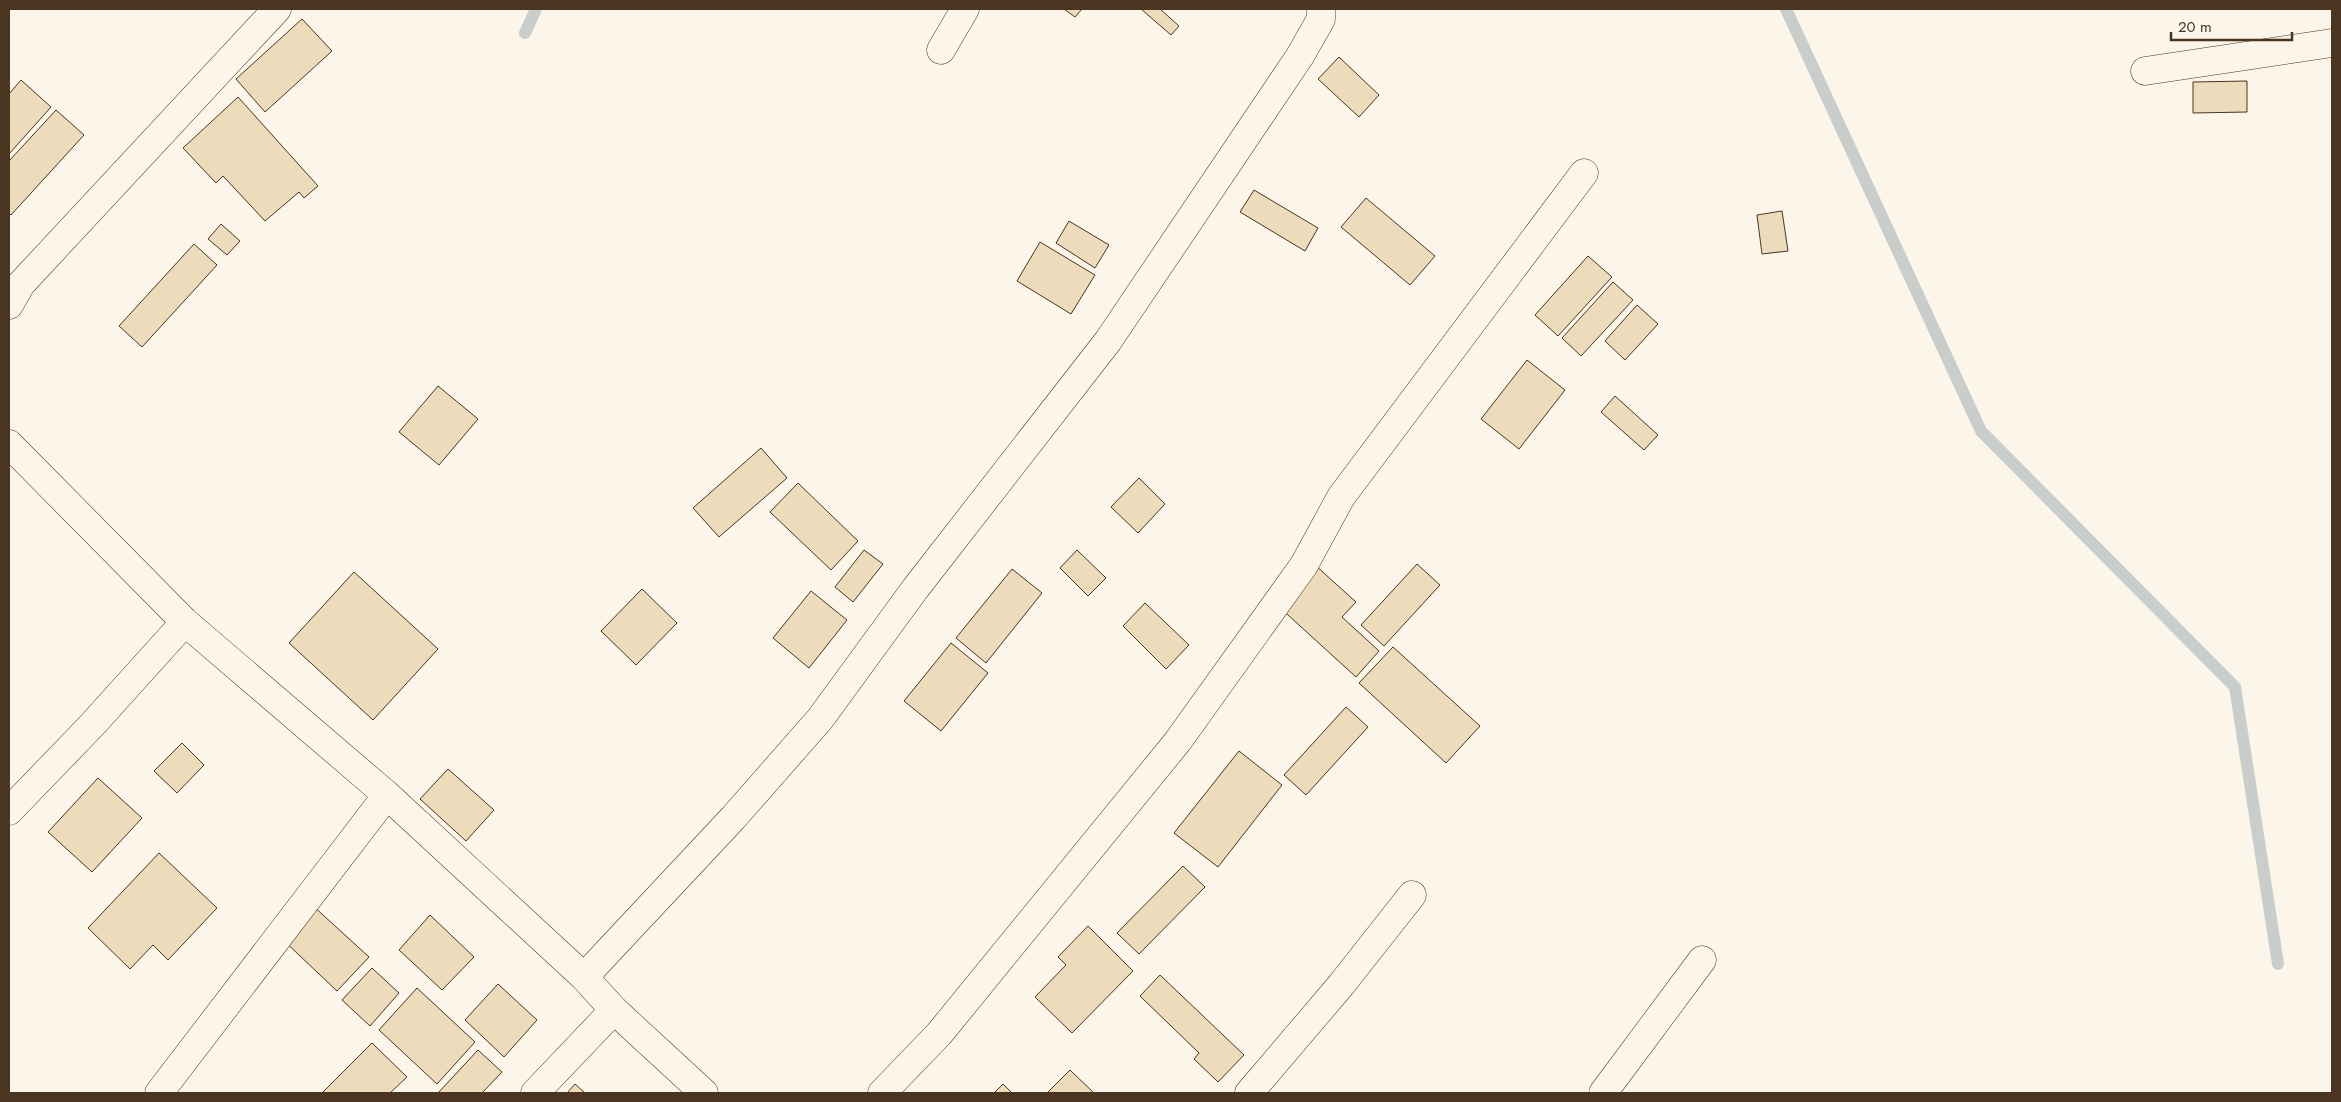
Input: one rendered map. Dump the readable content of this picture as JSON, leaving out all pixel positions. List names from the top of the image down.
{
  "scale_bar": "20 m"
}
